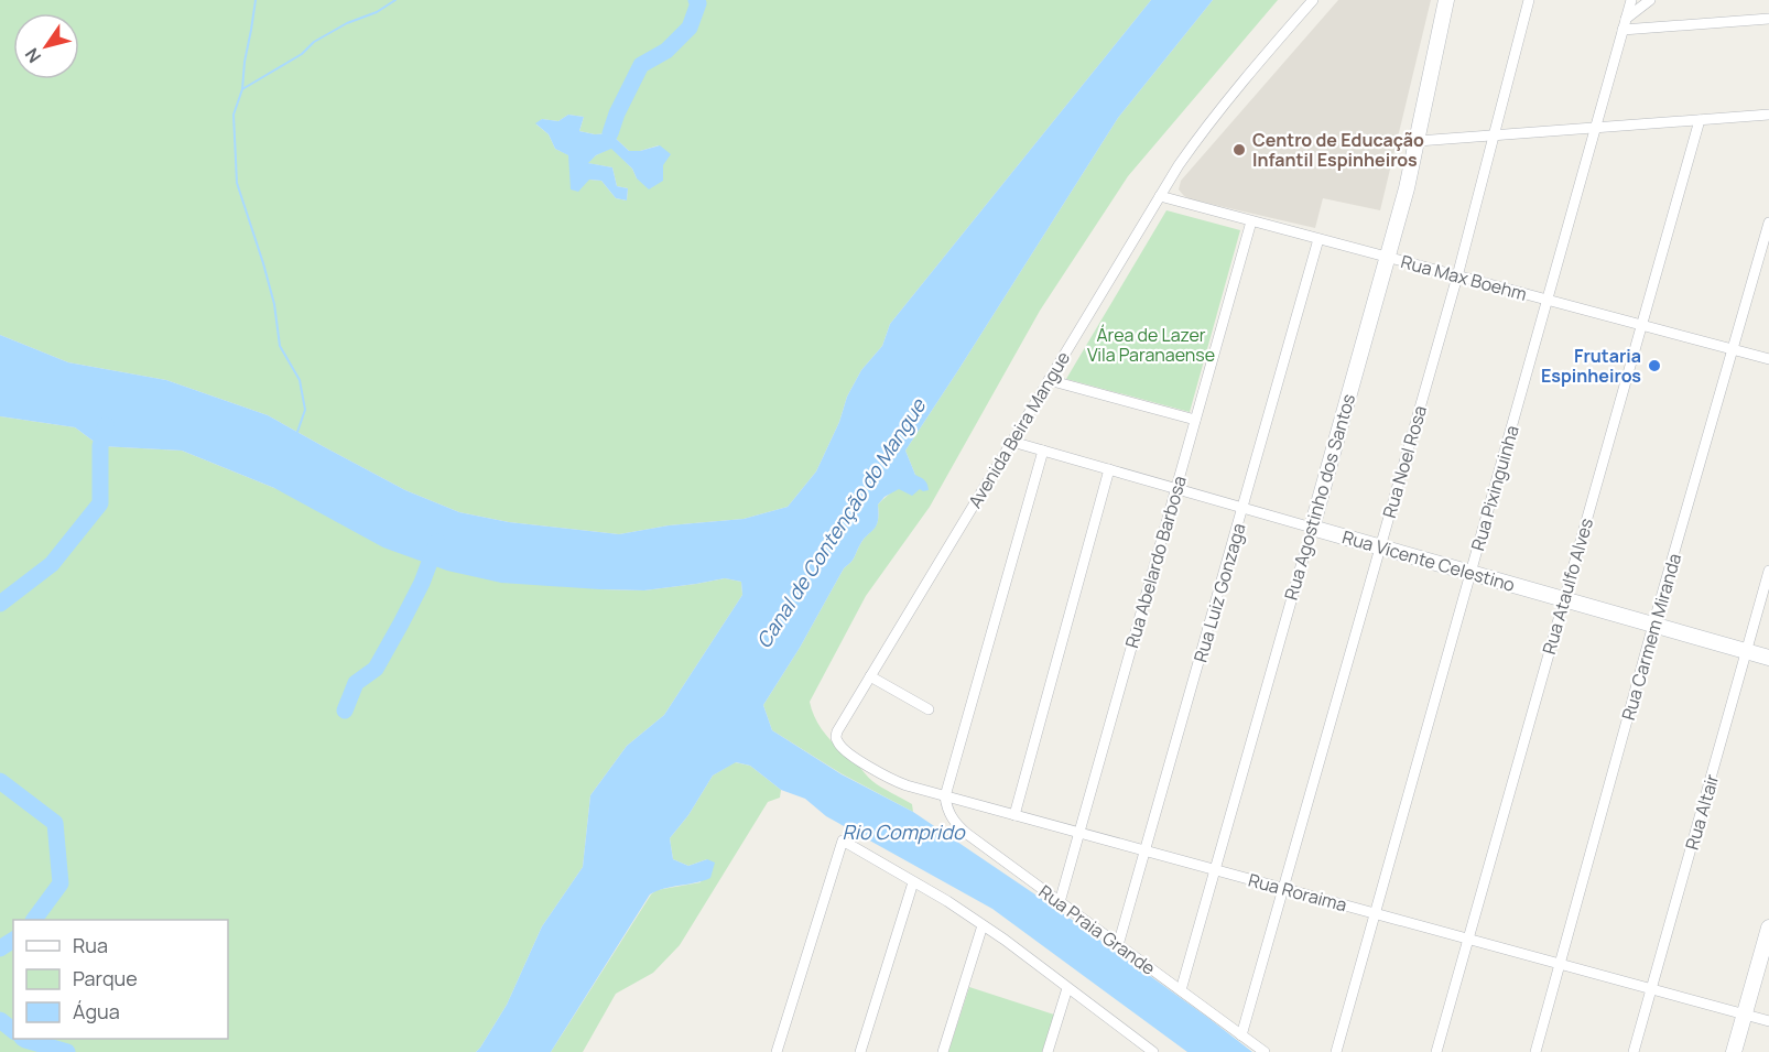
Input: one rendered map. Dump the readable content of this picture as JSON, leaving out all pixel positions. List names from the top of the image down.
{
  "streets": {
    "street": [
      "Rua Max Boehm",
      "Avenida Beira Mangue",
      "Rua Noel Rosa",
      "Rua Pixinguinha",
      "Rua Agostinho dos Santos",
      "Rua Vicente Celestino",
      "Rua Abelardo Barbosa",
      "Rua Ataulfo Alves",
      "Rua Luiz Gonzaga",
      "Rua Carmem Miranda",
      "Rua Altair",
      "Rua Roraima",
      "Rua Praia Grande"
    ]
  },
  "crossings": [
    ["Rua Max Boehm", "Avenida Beira Mangue"],
    ["Rua Max Boehm", "Rua Noel Rosa"],
    ["Rua Max Boehm", "Rua Pixinguinha"],
    ["Rua Max Boehm", "Rua Agostinho dos Santos"],
    ["Rua Max Boehm", "Rua Abelardo Barbosa"],
    ["Rua Max Boehm", "Rua Ataulfo Alves"],
    ["Rua Max Boehm", "Rua Luiz Gonzaga"],
    ["Rua Max Boehm", "Rua Carmem Miranda"],
    ["Avenida Beira Mangue", "Rua Vicente Celestino"],
    ["Avenida Beira Mangue", "Rua Roraima"],
    ["Rua Noel Rosa", "Rua Vicente Celestino"],
    ["Rua Noel Rosa", "Rua Roraima"],
    ["Rua Noel Rosa", "Rua Praia Grande"],
    ["Rua Pixinguinha", "Rua Vicente Celestino"],
    ["Rua Pixinguinha", "Rua Roraima"],
    ["Rua Agostinho dos Santos", "Rua Vicente Celestino"],
    ["Rua Agostinho dos Santos", "Rua Roraima"],
    ["Rua Agostinho dos Santos", "Rua Praia Grande"],
    ["Rua Vicente Celestino", "Rua Abelardo Barbosa"],
    ["Rua Vicente Celestino", "Rua Ataulfo Alves"],
    ["Rua Vicente Celestino", "Rua Luiz Gonzaga"],
    ["Rua Vicente Celestino", "Rua Carmem Miranda"],
    ["Rua Vicente Celestino", "Rua Altair"],
    ["Rua Abelardo Barbosa", "Rua Roraima"],
    ["Rua Abelardo Barbosa", "Rua Praia Grande"],
    ["Rua Ataulfo Alves", "Rua Roraima"],
    ["Rua Luiz Gonzaga", "Rua Roraima"],
    ["Rua Luiz Gonzaga", "Rua Praia Grande"],
    ["Rua Carmem Miranda", "Rua Roraima"],
    ["Rua Altair", "Rua Roraima"],
    ["Rua Roraima", "Rua Praia Grande"]
  ],
  "water": ["Canal de Contenção do Mangue", "Rio Comprido"],
  "parks": ["Área de Lazer Vila Paranaense"],
  "places": ["Centro de Educação Infantil Espinheiros", "Frutaria Espinheiros"],
  "legend": ["Rua", "Parque", "Água"],
  "north": "bottom left"
}
